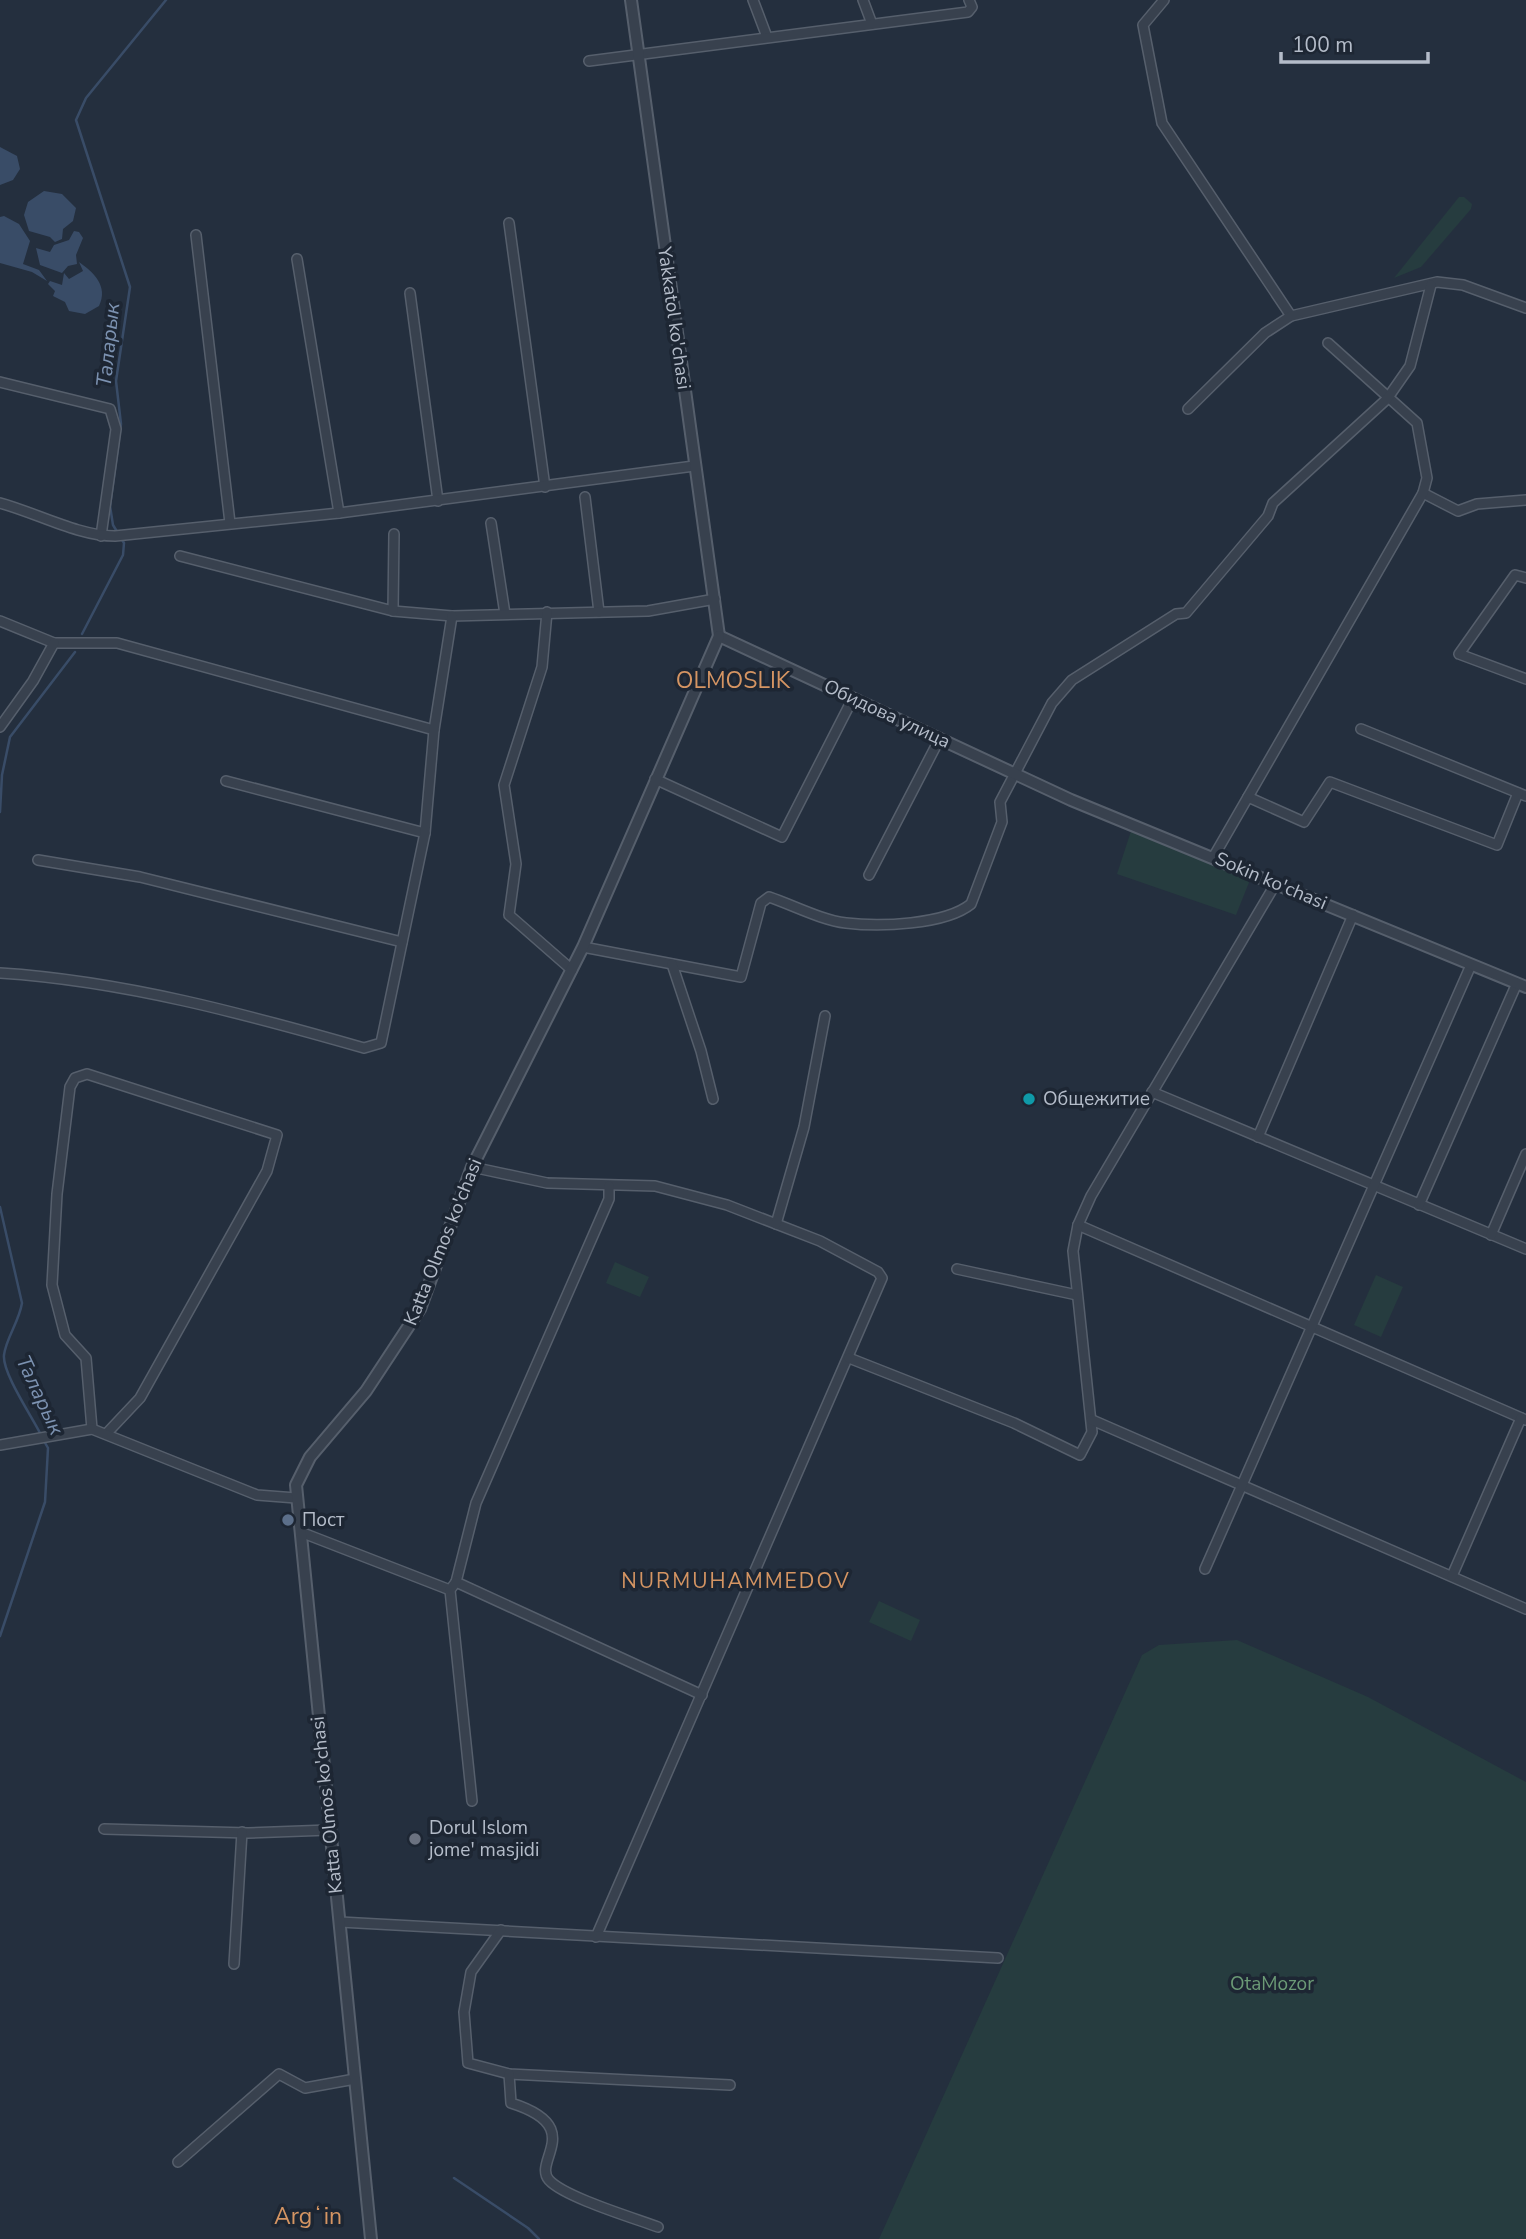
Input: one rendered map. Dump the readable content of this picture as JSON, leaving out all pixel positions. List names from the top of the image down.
{
  "streets": {
    "street": [
      "Yakkatol ko'chasi",
      "Обидова улица",
      "Sokin ko'chasi",
      "Katta Olmos ko'chasi"
    ]
  },
  "crossings": [
    ["Yakkatol ko'chasi", "Обидова улица"],
    ["Yakkatol ko'chasi", "Katta Olmos ko'chasi"],
    ["Обидова улица", "Sokin ko'chasi"],
    ["Обидова улица", "Katta Olmos ko'chasi"]
  ],
  "districts": ["OLMOSLIK", "NURMUHAMMEDOV", "Argʻin"],
  "water": ["Таларык"],
  "parks": ["OtaMozor"],
  "places": ["Общежитие", "Пост", "Dorul Islom jome' masjidi"],
  "scale_bar": "100 m"
}
